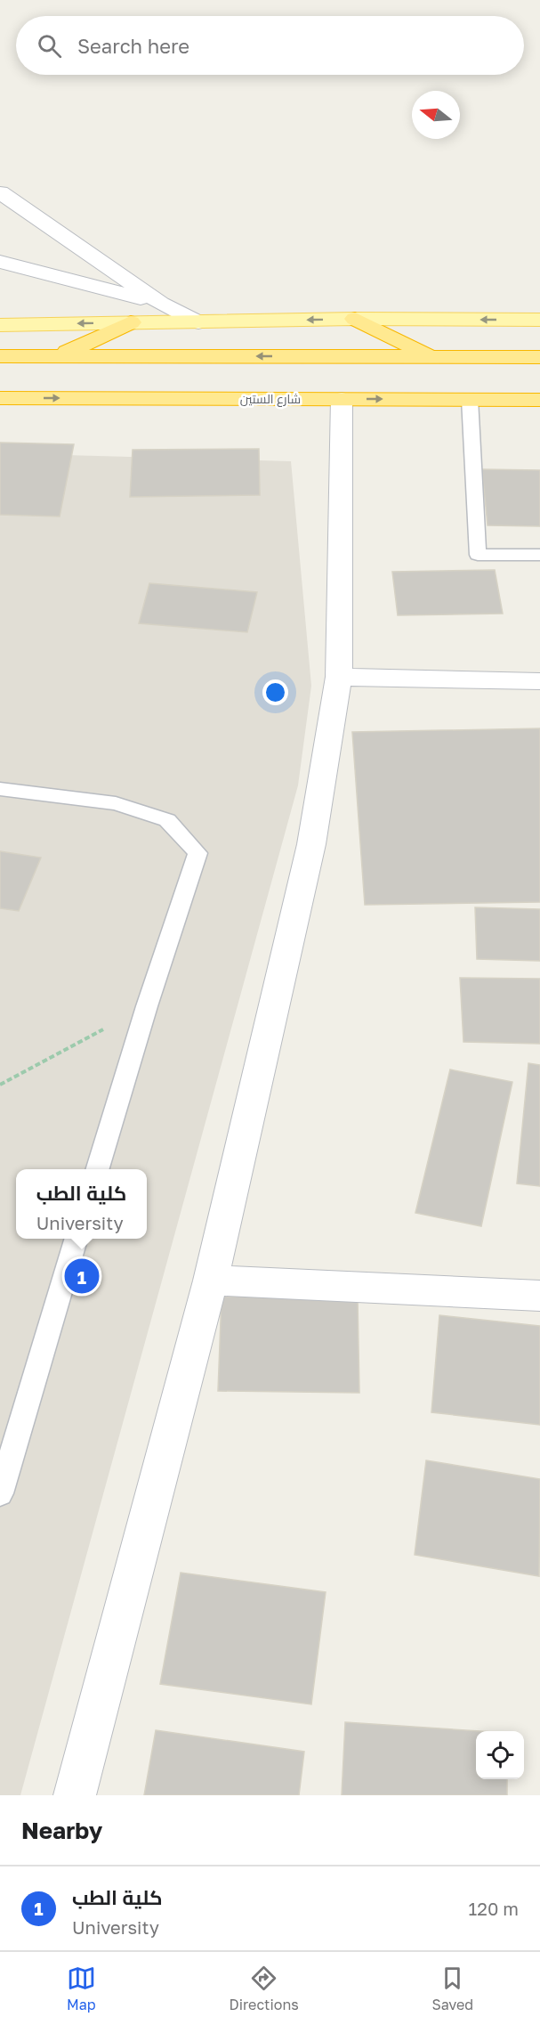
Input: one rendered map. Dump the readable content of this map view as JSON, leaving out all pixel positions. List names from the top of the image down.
{
  "streets": {
    "highway": ["شارع الستين"]
  },
  "north": "left",
  "page": {
    "search": "Search here",
    "popup": ["كلية الطب", "University"],
    "pins": "1",
    "heading": "Nearby",
    "list": [
      {
        "mark": "1",
        "name": "كلية الطب",
        "note": "University",
        "value": "120 m"
      }
    ],
    "nav": ["Map", "Directions", "Saved"]
  }
}
